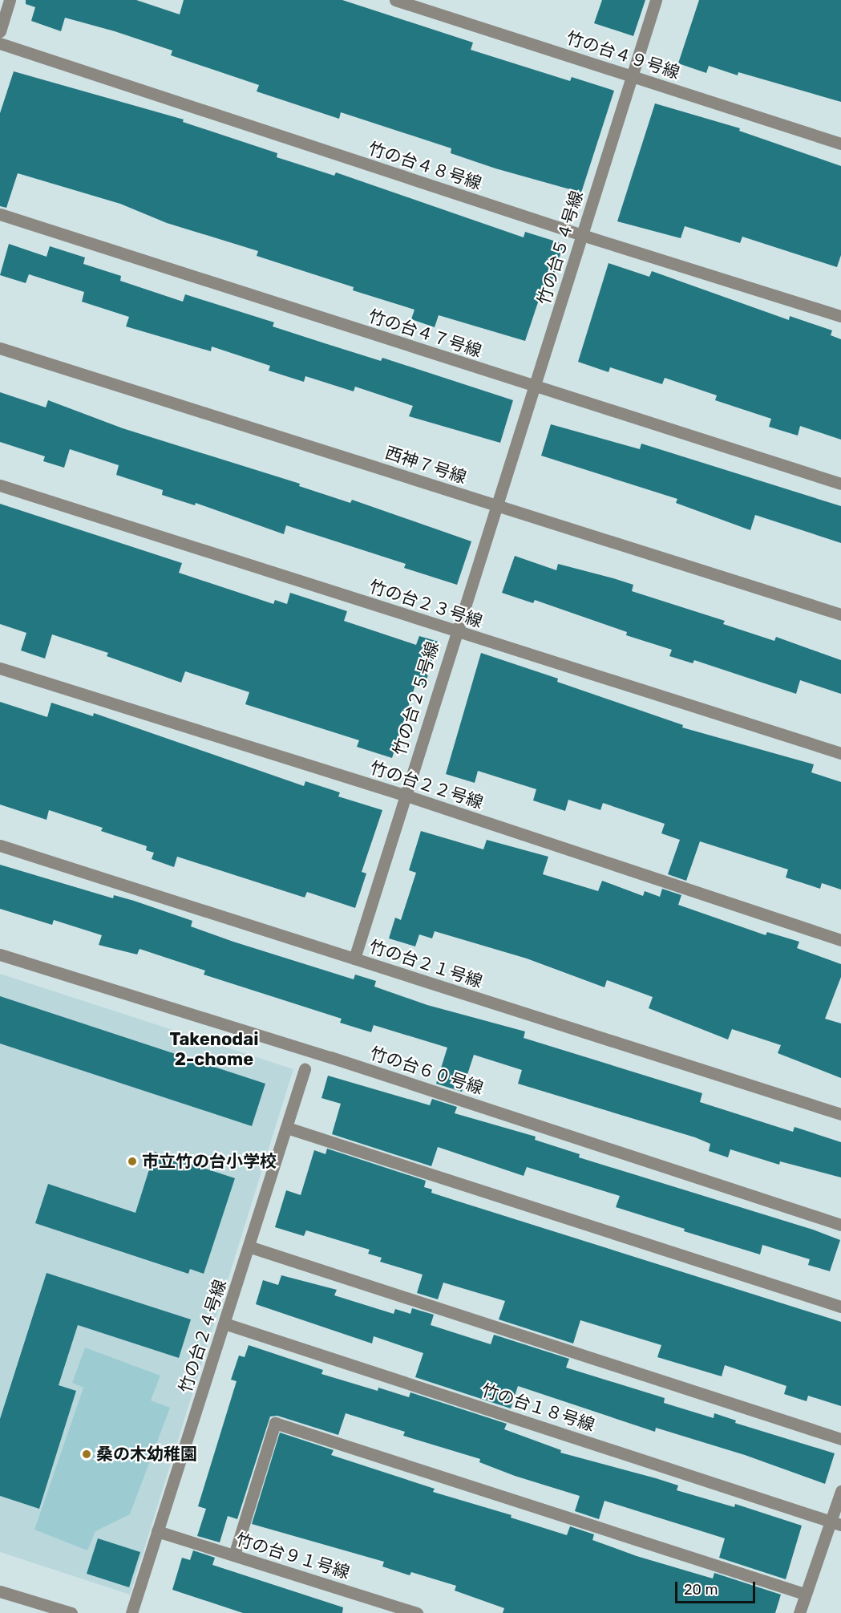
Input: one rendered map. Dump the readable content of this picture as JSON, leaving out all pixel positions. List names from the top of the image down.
{
  "streets": {
    "street": [
      "竹の台４９号線",
      "竹の台４８号線",
      "竹の台５４号線",
      "竹の台４７号線",
      "西神７号線",
      "竹の台２３号線",
      "竹の台２５号線",
      "竹の台２２号線",
      "竹の台２１号線",
      "竹の台６０号線",
      "竹の台２４号線",
      "竹の台１８号線",
      "竹の台９１号線"
    ]
  },
  "crossings": [
    ["竹の台４９号線", "竹の台５４号線"],
    ["竹の台４８号線", "竹の台５４号線"],
    ["竹の台５４号線", "竹の台４７号線"],
    ["竹の台５４号線", "西神７号線"],
    ["竹の台５４号線", "竹の台２５号線"],
    ["西神７号線", "竹の台２５号線"],
    ["竹の台２３号線", "竹の台２５号線"],
    ["竹の台２５号線", "竹の台２２号線"],
    ["竹の台２５号線", "竹の台２１号線"],
    ["竹の台２４号線", "竹の台１８号線"],
    ["竹の台２４号線", "竹の台９１号線"]
  ],
  "districts": ["Takenodai 2-chome"],
  "places": ["市立竹の台小学校", "桑の木幼稚園"],
  "scale_bar": "20 m"
}
